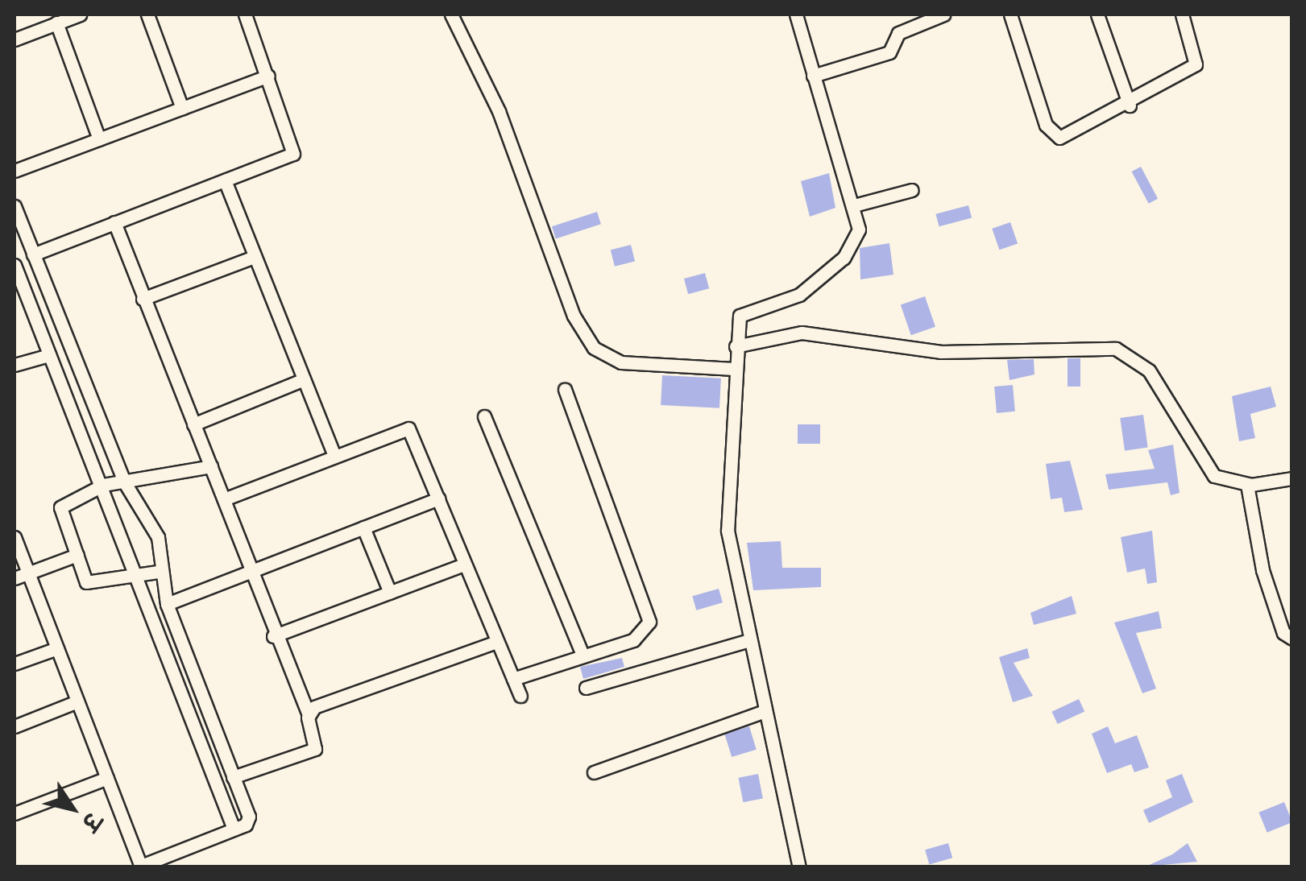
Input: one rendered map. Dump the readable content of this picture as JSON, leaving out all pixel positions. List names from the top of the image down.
{
  "north": "bottom right"
}
